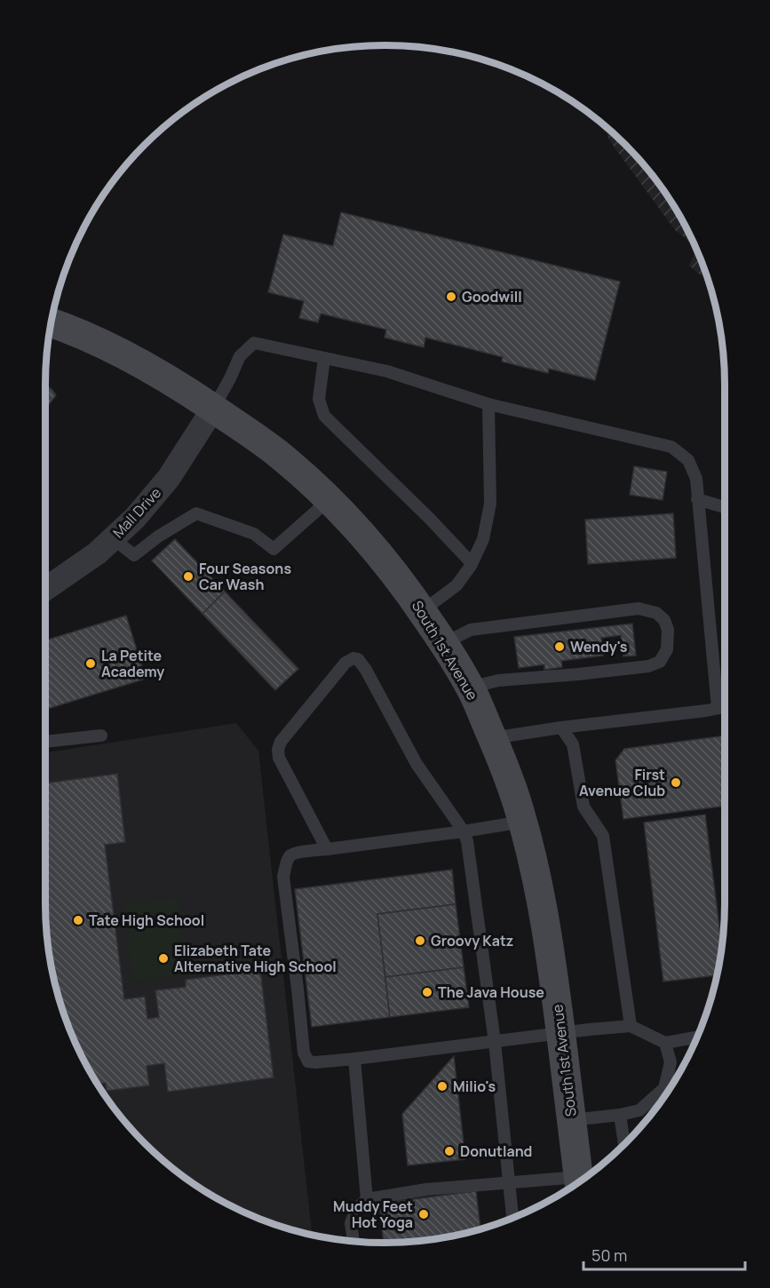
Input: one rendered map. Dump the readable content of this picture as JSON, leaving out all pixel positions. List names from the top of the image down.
{
  "streets": {
    "main road": ["South 1st Avenue"],
    "street": ["Mall Drive"]
  },
  "crossings": [
    ["Mall Drive", "South 1st Avenue"]
  ],
  "places": [
    "Goodwill",
    "Four Seasons Car Wash",
    "Wendy's",
    "La Petite Academy",
    "First Avenue Club",
    "Tate High School",
    "Groovy Katz",
    "Elizabeth Tate Alternative High School",
    "The Java House",
    "Milio's",
    "Donutland",
    "Muddy Feet Hot Yoga"
  ],
  "scale_bar": "50 m"
}
